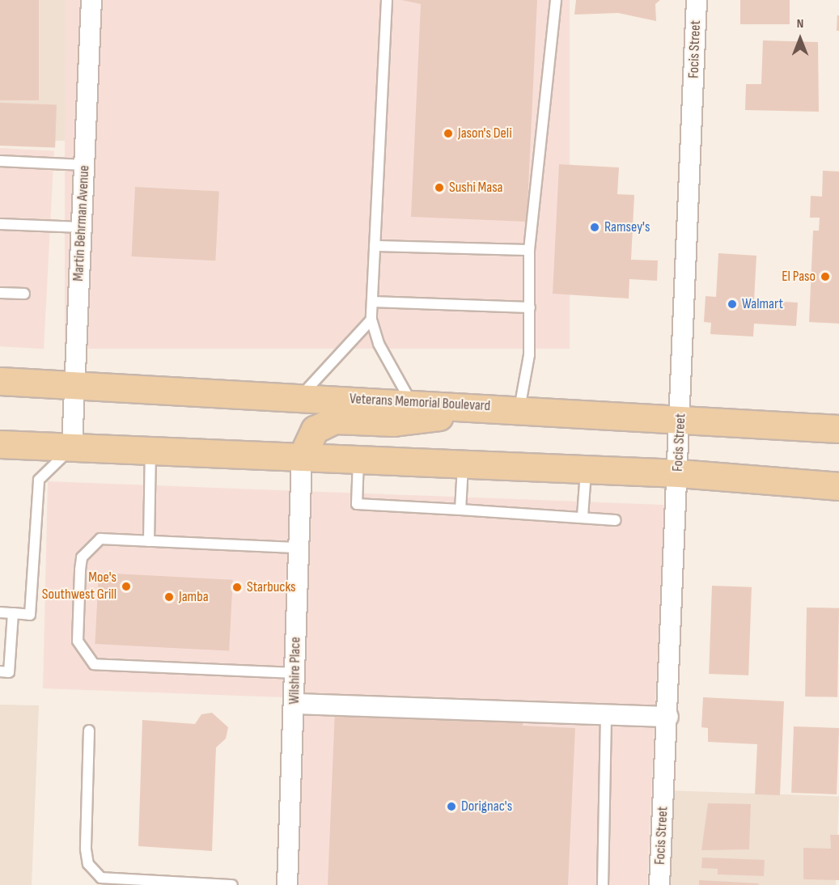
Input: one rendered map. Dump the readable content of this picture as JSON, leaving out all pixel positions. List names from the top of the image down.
{
  "streets": {
    "main road": ["Veterans Memorial Boulevard"],
    "street": ["Focis Street", "Martin Behrman Avenue", "Wilshire Place"]
  },
  "crossings": [
    ["Focis Street", "Veterans Memorial Boulevard"],
    ["Martin Behrman Avenue", "Veterans Memorial Boulevard"]
  ],
  "places": [
    "Jason's Deli",
    "Sushi Masa",
    "Ramsey's",
    "El Paso",
    "Walmart",
    "Moe's Southwest Grill",
    "Starbucks",
    "Jamba",
    "Dorignac's"
  ],
  "north": "top"
}
